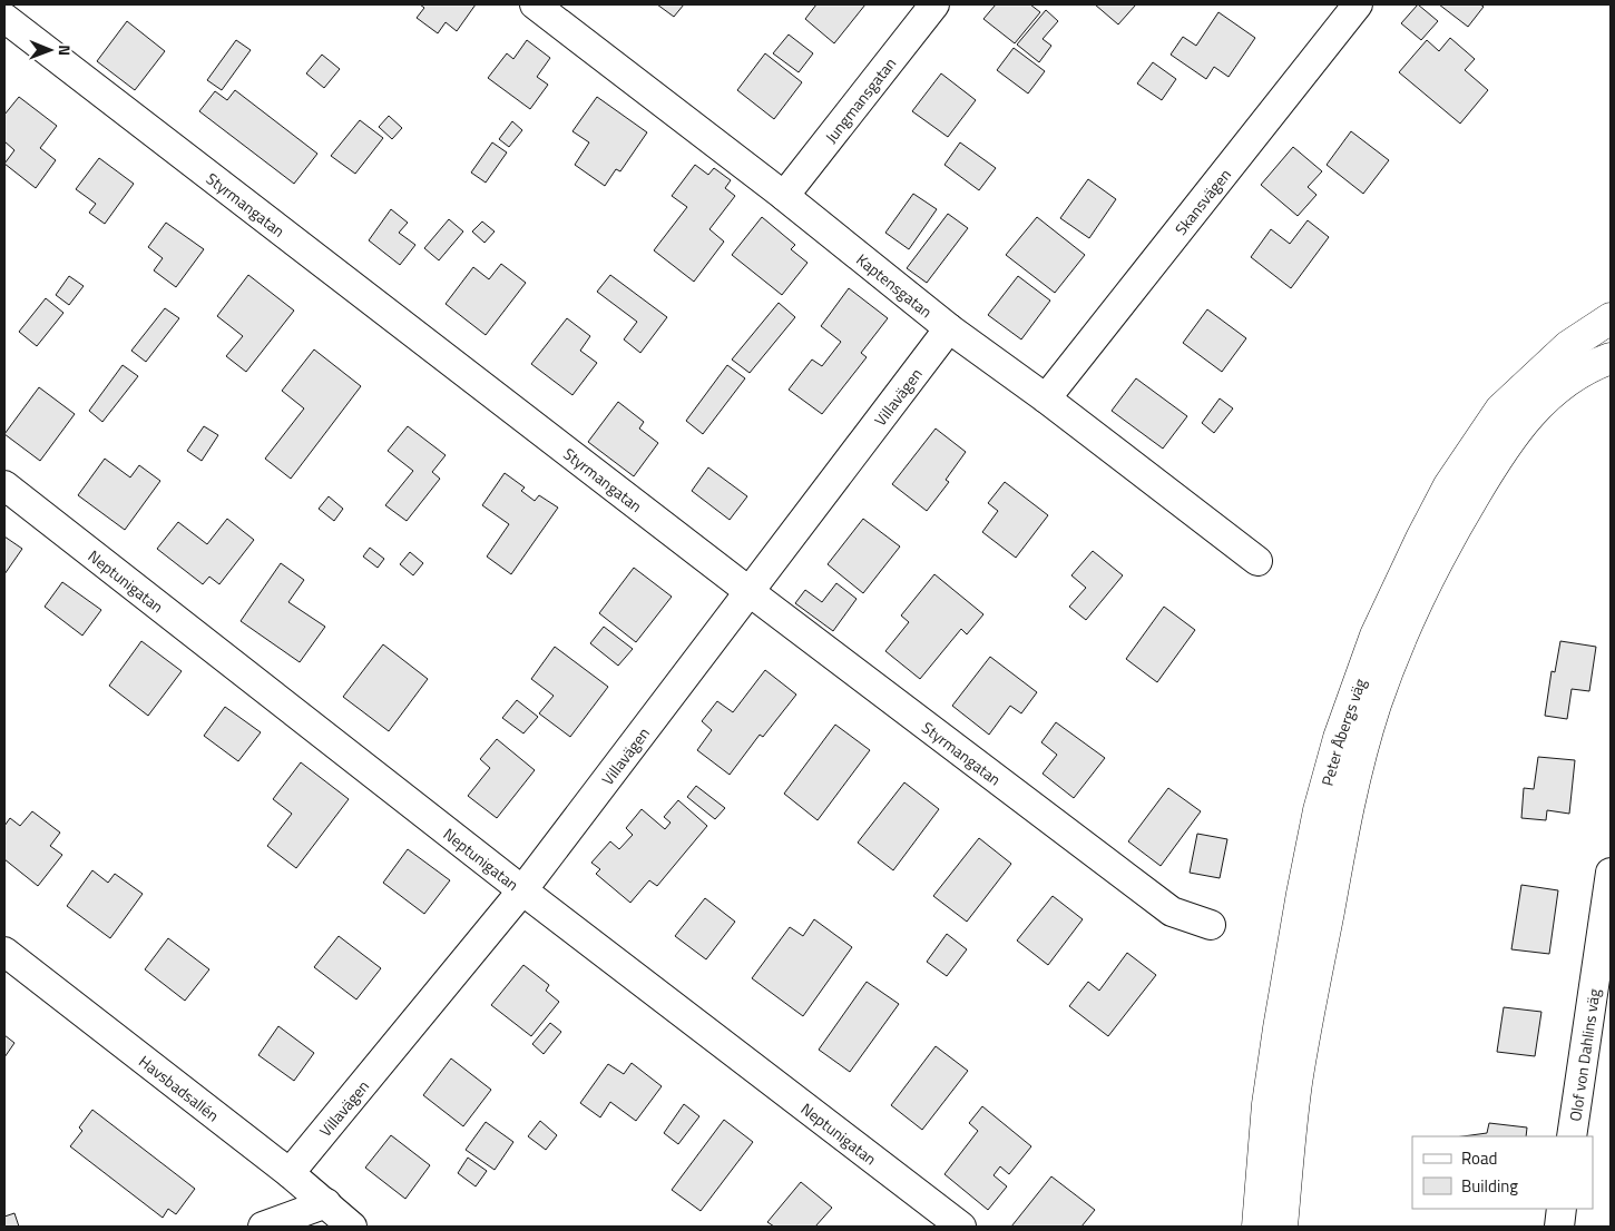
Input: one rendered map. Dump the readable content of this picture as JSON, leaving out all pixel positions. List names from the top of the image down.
{
  "streets": {
    "street": [
      "Jungmansgatan",
      "Skansvägen",
      "Styrmangatan",
      "Kaptensgatan",
      "Villavägen",
      "Neptunigatan",
      "Peter Åbergs väg",
      "Olof von Dahlins väg",
      "Havsbadsallén"
    ]
  },
  "crossings": [
    ["Jungmansgatan", "Kaptensgatan"],
    ["Skansvägen", "Kaptensgatan"],
    ["Styrmangatan", "Villavägen"],
    ["Kaptensgatan", "Villavägen"],
    ["Villavägen", "Neptunigatan"],
    ["Villavägen", "Havsbadsallén"]
  ],
  "legend": ["Road", "Building"],
  "north": "right"
}
